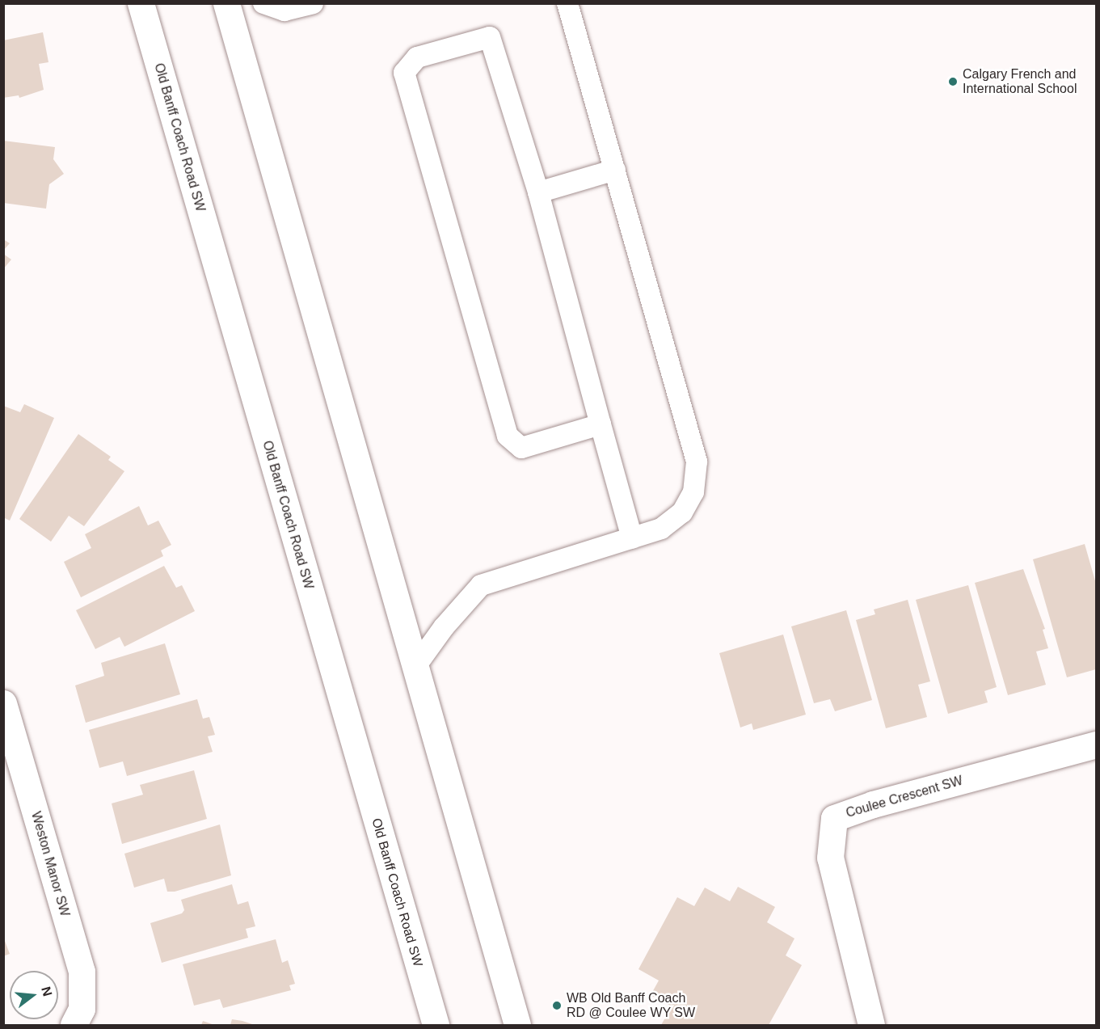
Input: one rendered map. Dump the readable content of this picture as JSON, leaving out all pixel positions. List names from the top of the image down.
{
  "streets": {
    "main road": ["Old Banff Coach Road SW", "Coulee Crescent SW", "Weston Manor SW"]
  },
  "places": ["Calgary French and International School", "WB Old Banff Coach RD @ Coulee WY SW"],
  "north": "right"
}
